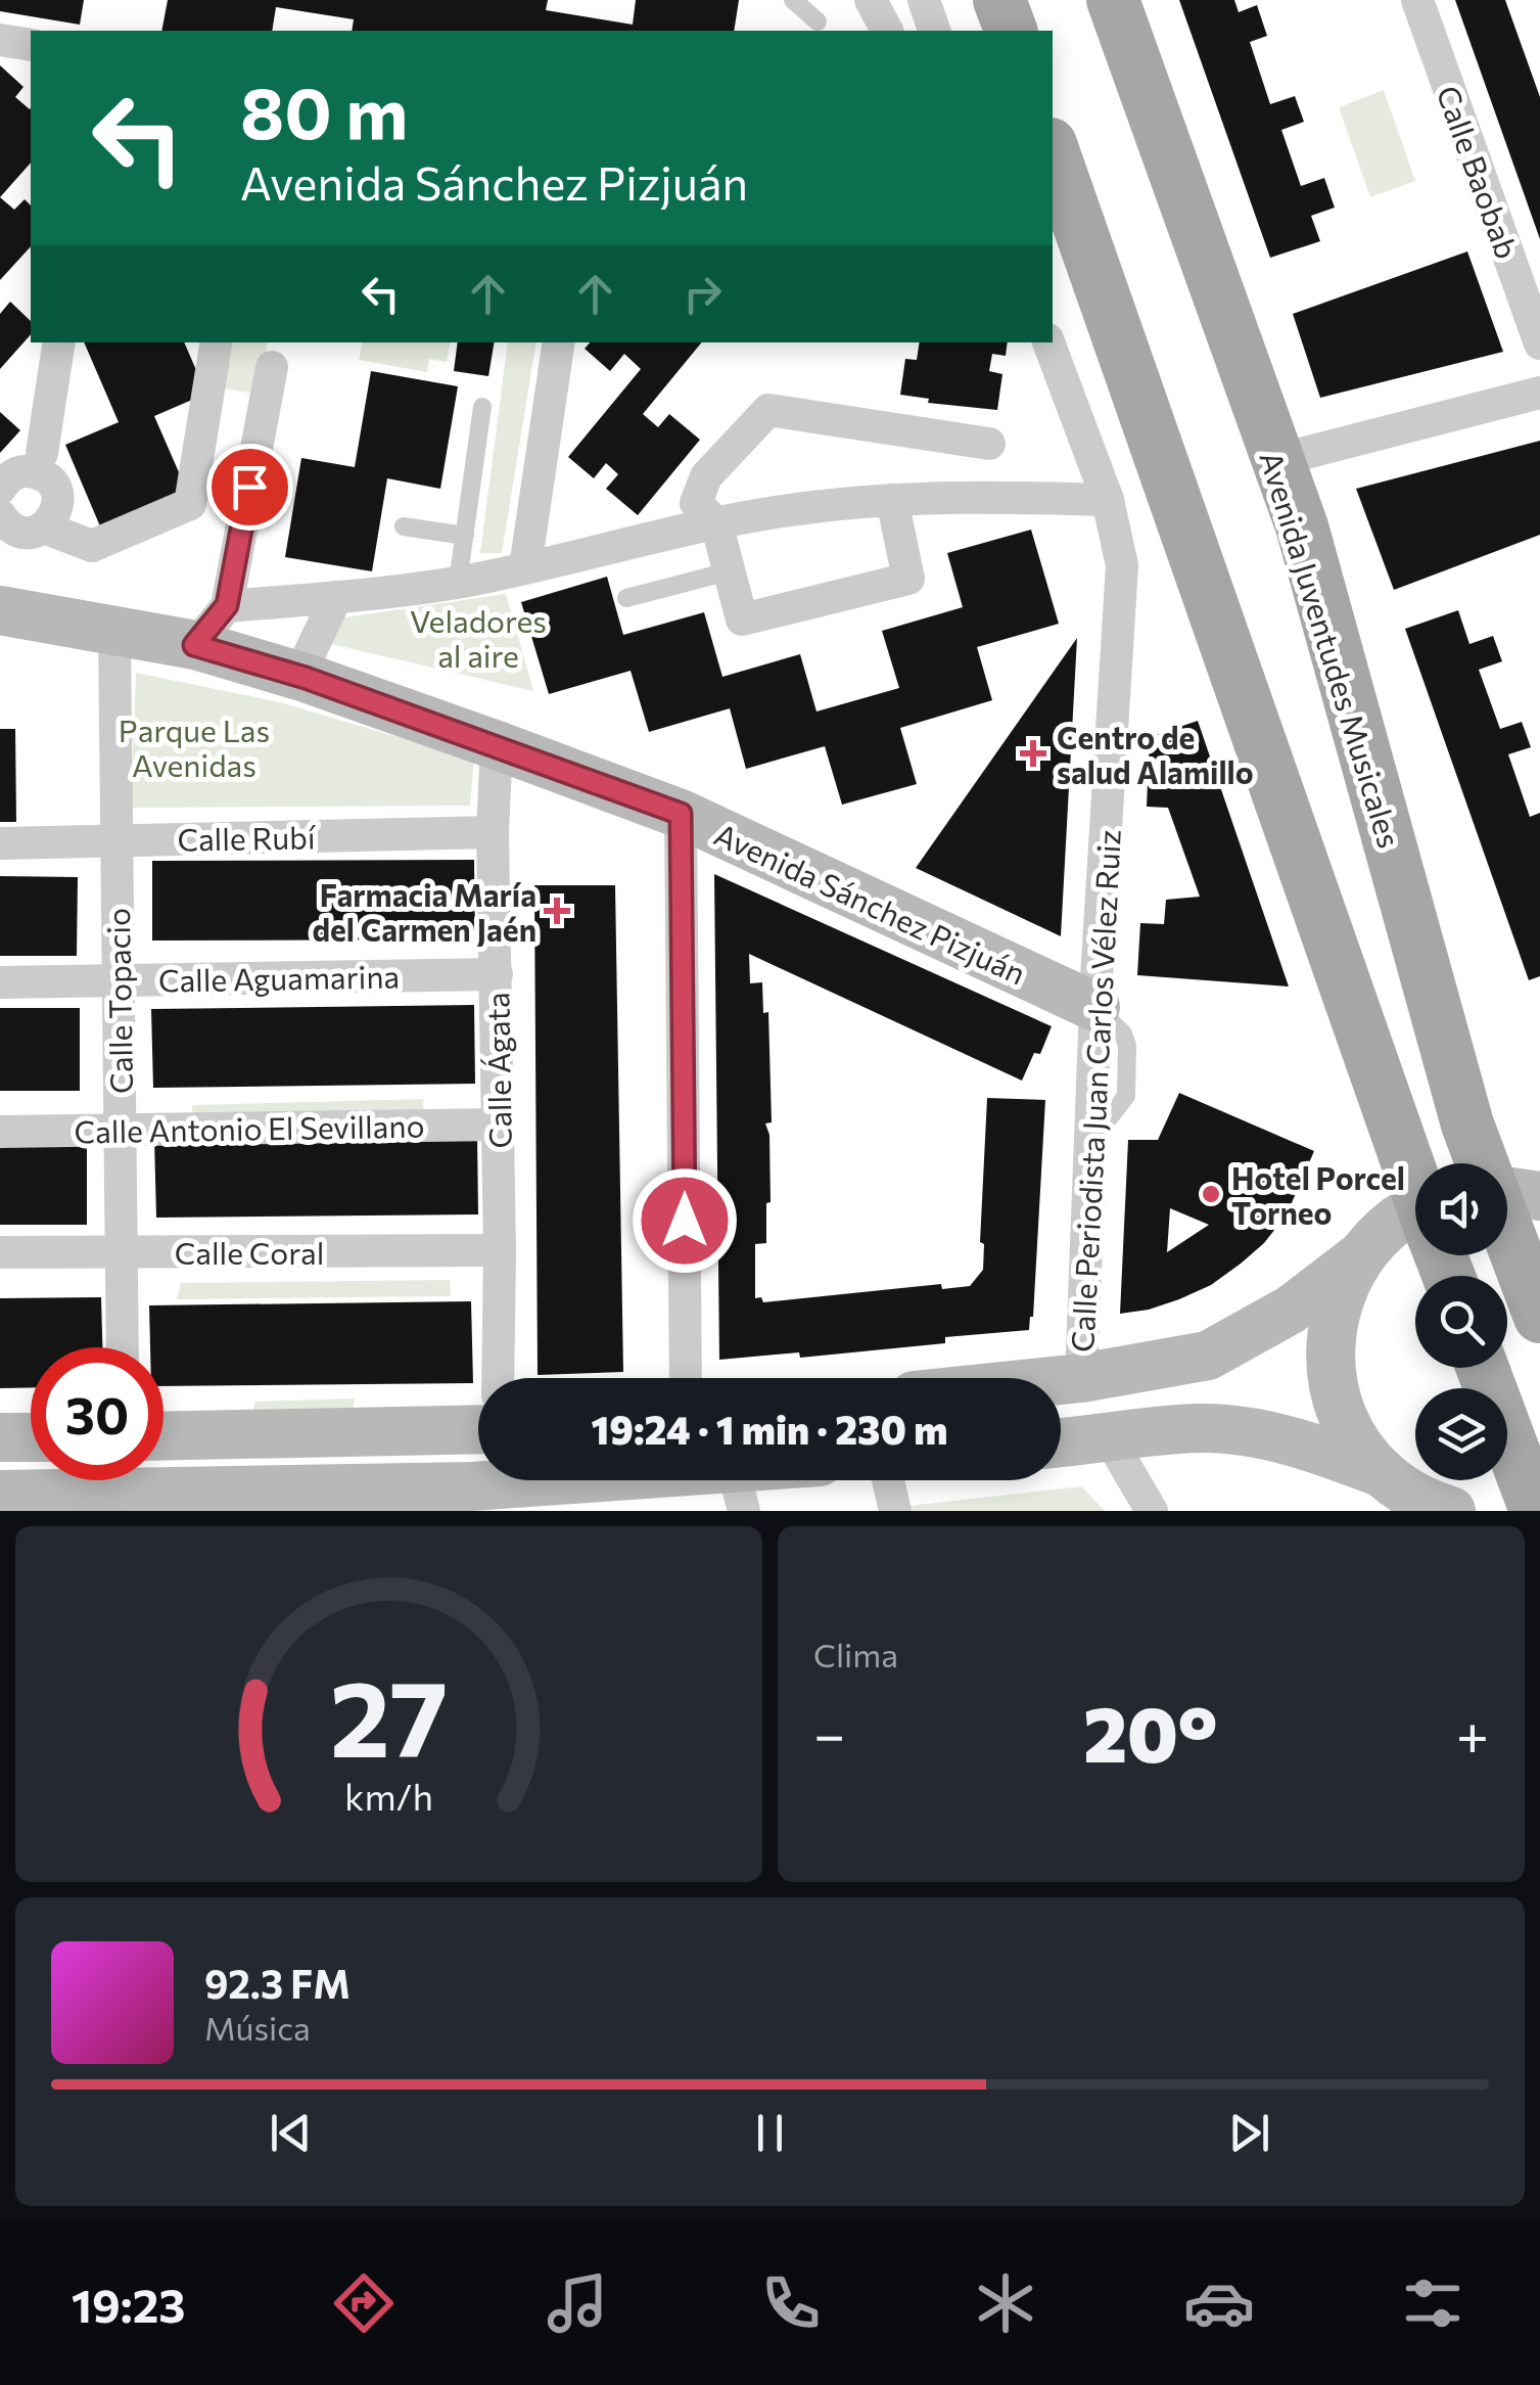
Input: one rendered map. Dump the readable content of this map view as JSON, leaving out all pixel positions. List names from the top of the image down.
{
  "streets": {
    "main road": ["Avenida Juventudes Musicales", "Avenida Sánchez Pizjuán"],
    "street": [
      "Calle Baobab",
      "Calle Rubí",
      "Calle Aguamarina",
      "Calle Topacio",
      "Calle Ágata",
      "Calle Periodista Juan Carlos Vélez Ruiz",
      "Calle Antonio El Sevillano",
      "Calle Coral"
    ]
  },
  "crossings": [
    ["Calle Rubí", "Calle Topacio"],
    ["Calle Rubí", "Calle Ágata"],
    ["Avenida Sánchez Pizjuán", "Calle Topacio"],
    ["Avenida Sánchez Pizjuán", "Calle Ágata"],
    ["Avenida Sánchez Pizjuán", "Calle Periodista Juan Carlos Vélez Ruiz"],
    ["Calle Aguamarina", "Calle Topacio"],
    ["Calle Aguamarina", "Calle Ágata"],
    ["Calle Topacio", "Calle Antonio El Sevillano"],
    ["Calle Topacio", "Calle Coral"],
    ["Calle Ágata", "Calle Antonio El Sevillano"],
    ["Calle Ágata", "Calle Coral"]
  ],
  "parks": ["Veladores al aire", "Parque Las Avenidas"],
  "places": {
    "health": ["Centro de salud Alamillo", "Farmacia María del Carmen Jaén"],
    "other": ["Hotel Porcel Torneo"]
  },
  "page": {
    "turn": ["80 m", "Avenida Sánchez Pizjuán"],
    "limit": "30",
    "trip": "19:24 · 1 min · 230 m",
    "tile": "Clima",
    "heat": ["−", "20°", "+"],
    "song": ["92.3 FM", "Música"],
    "tabs": "19:23",
    "gauge": ["27", "km/h"]
  }
}
